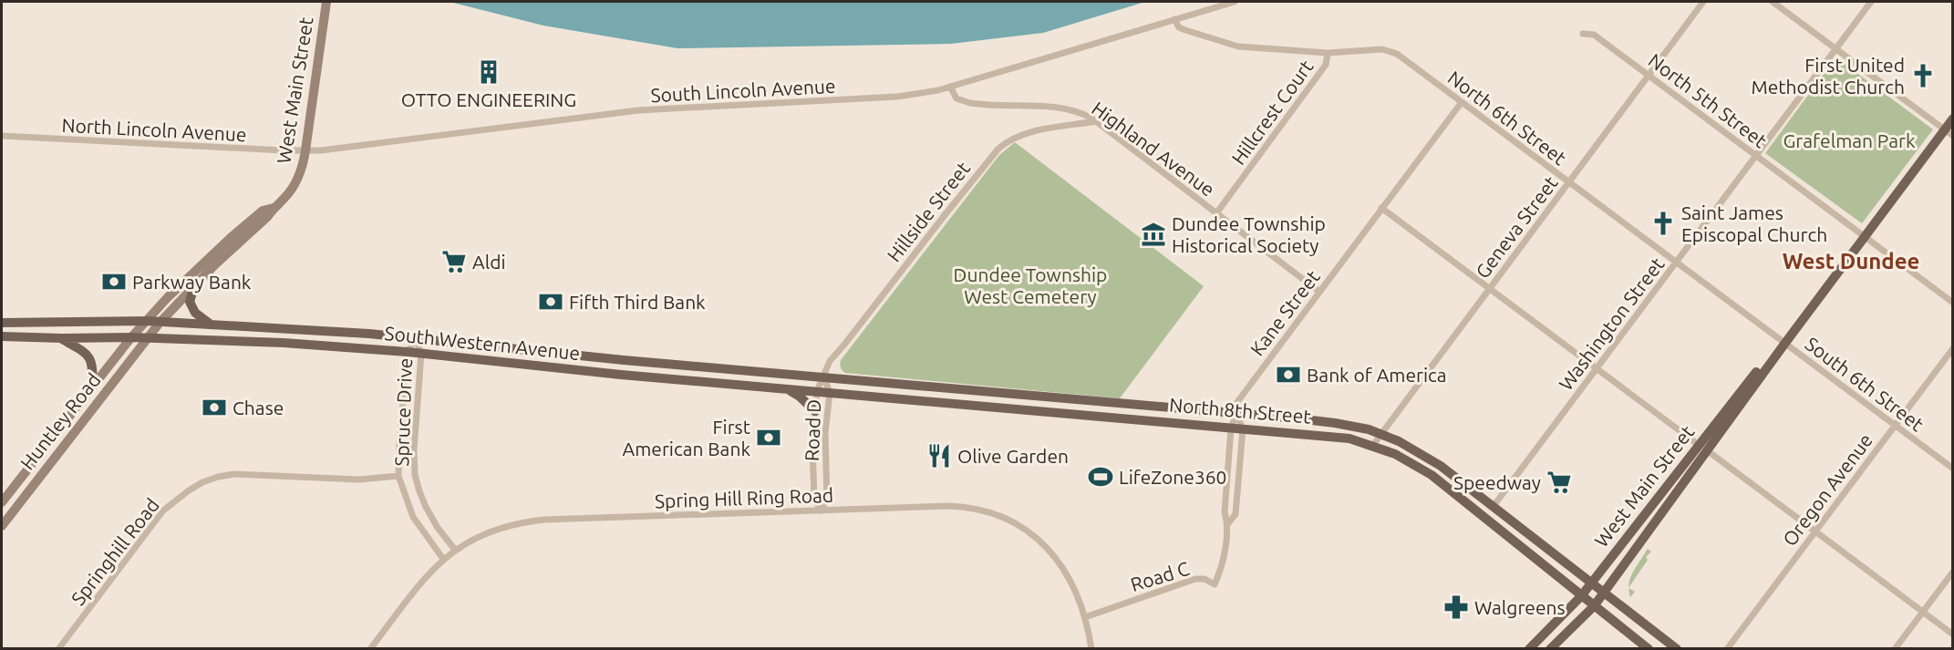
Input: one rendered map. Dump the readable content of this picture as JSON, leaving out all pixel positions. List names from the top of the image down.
{
  "streets": {
    "main road": ["West Main Street", "South Western Avenue", "North 8th Street"],
    "street": [
      "South Lincoln Avenue",
      "North 5th Street",
      "Hillcrest Court",
      "North 6th Street",
      "North Lincoln Avenue",
      "Highland Avenue",
      "Hillside Street",
      "Geneva Street",
      "Kane Street",
      "Washington Street",
      "South 6th Street",
      "Spruce Drive",
      "Huntley Road",
      "Road D",
      "Oregon Avenue",
      "Spring Hill Ring Road",
      "Springhill Road",
      "Road C"
    ]
  },
  "crossings": [
    ["West Main Street", "South Lincoln Avenue"],
    ["West Main Street", "North 5th Street"],
    ["West Main Street", "North 6th Street"],
    ["West Main Street", "North Lincoln Avenue"],
    ["West Main Street", "South Western Avenue"],
    ["West Main Street", "South 6th Street"],
    ["West Main Street", "North 8th Street"],
    ["West Main Street", "Huntley Road"],
    ["South Lincoln Avenue", "North 6th Street"],
    ["South Lincoln Avenue", "North Lincoln Avenue"],
    ["South Lincoln Avenue", "Highland Avenue"],
    ["North 5th Street", "Geneva Street"],
    ["North 5th Street", "Washington Street"],
    ["Hillcrest Court", "North 6th Street"],
    ["Hillcrest Court", "Highland Avenue"],
    ["North 6th Street", "Geneva Street"],
    ["North 6th Street", "Kane Street"],
    ["North 6th Street", "Washington Street"],
    ["North 6th Street", "South 6th Street"],
    ["Highland Avenue", "Hillside Street"],
    ["Highland Avenue", "Kane Street"],
    ["Hillside Street", "South Western Avenue"],
    ["Hillside Street", "North 8th Street"],
    ["Hillside Street", "Road D"],
    ["Geneva Street", "North 8th Street"],
    ["Kane Street", "North 8th Street"],
    ["Kane Street", "Road C"],
    ["Washington Street", "North 8th Street"],
    ["South Western Avenue", "North 8th Street"],
    ["South Western Avenue", "Spruce Drive"],
    ["South Western Avenue", "Huntley Road"],
    ["South Western Avenue", "Road D"],
    ["South 6th Street", "Oregon Avenue"],
    ["North 8th Street", "Road D"],
    ["North 8th Street", "Road C"],
    ["Spruce Drive", "Spring Hill Ring Road"],
    ["Spruce Drive", "Springhill Road"],
    ["Road D", "Spring Hill Ring Road"],
    ["Spring Hill Ring Road", "Road C"]
  ],
  "districts": ["West Dundee"],
  "parks": ["Grafelman Park", "Dundee Township West Cemetery"],
  "places": {
    "building": ["OTTO ENGINEERING"],
    "church": ["First United Methodist Church", "Saint James Episcopal Church"],
    "museum": ["Dundee Township Historical Society"],
    "supermarket": ["Aldi", "Speedway"],
    "bank": [
      "Parkway Bank",
      "Fifth Third Bank",
      "Bank of America",
      "Chase",
      "First American Bank"
    ],
    "restaurant": ["Olive Garden"],
    "sports": ["LifeZone360"],
    "pharmacy": ["Walgreens"]
  }
}
